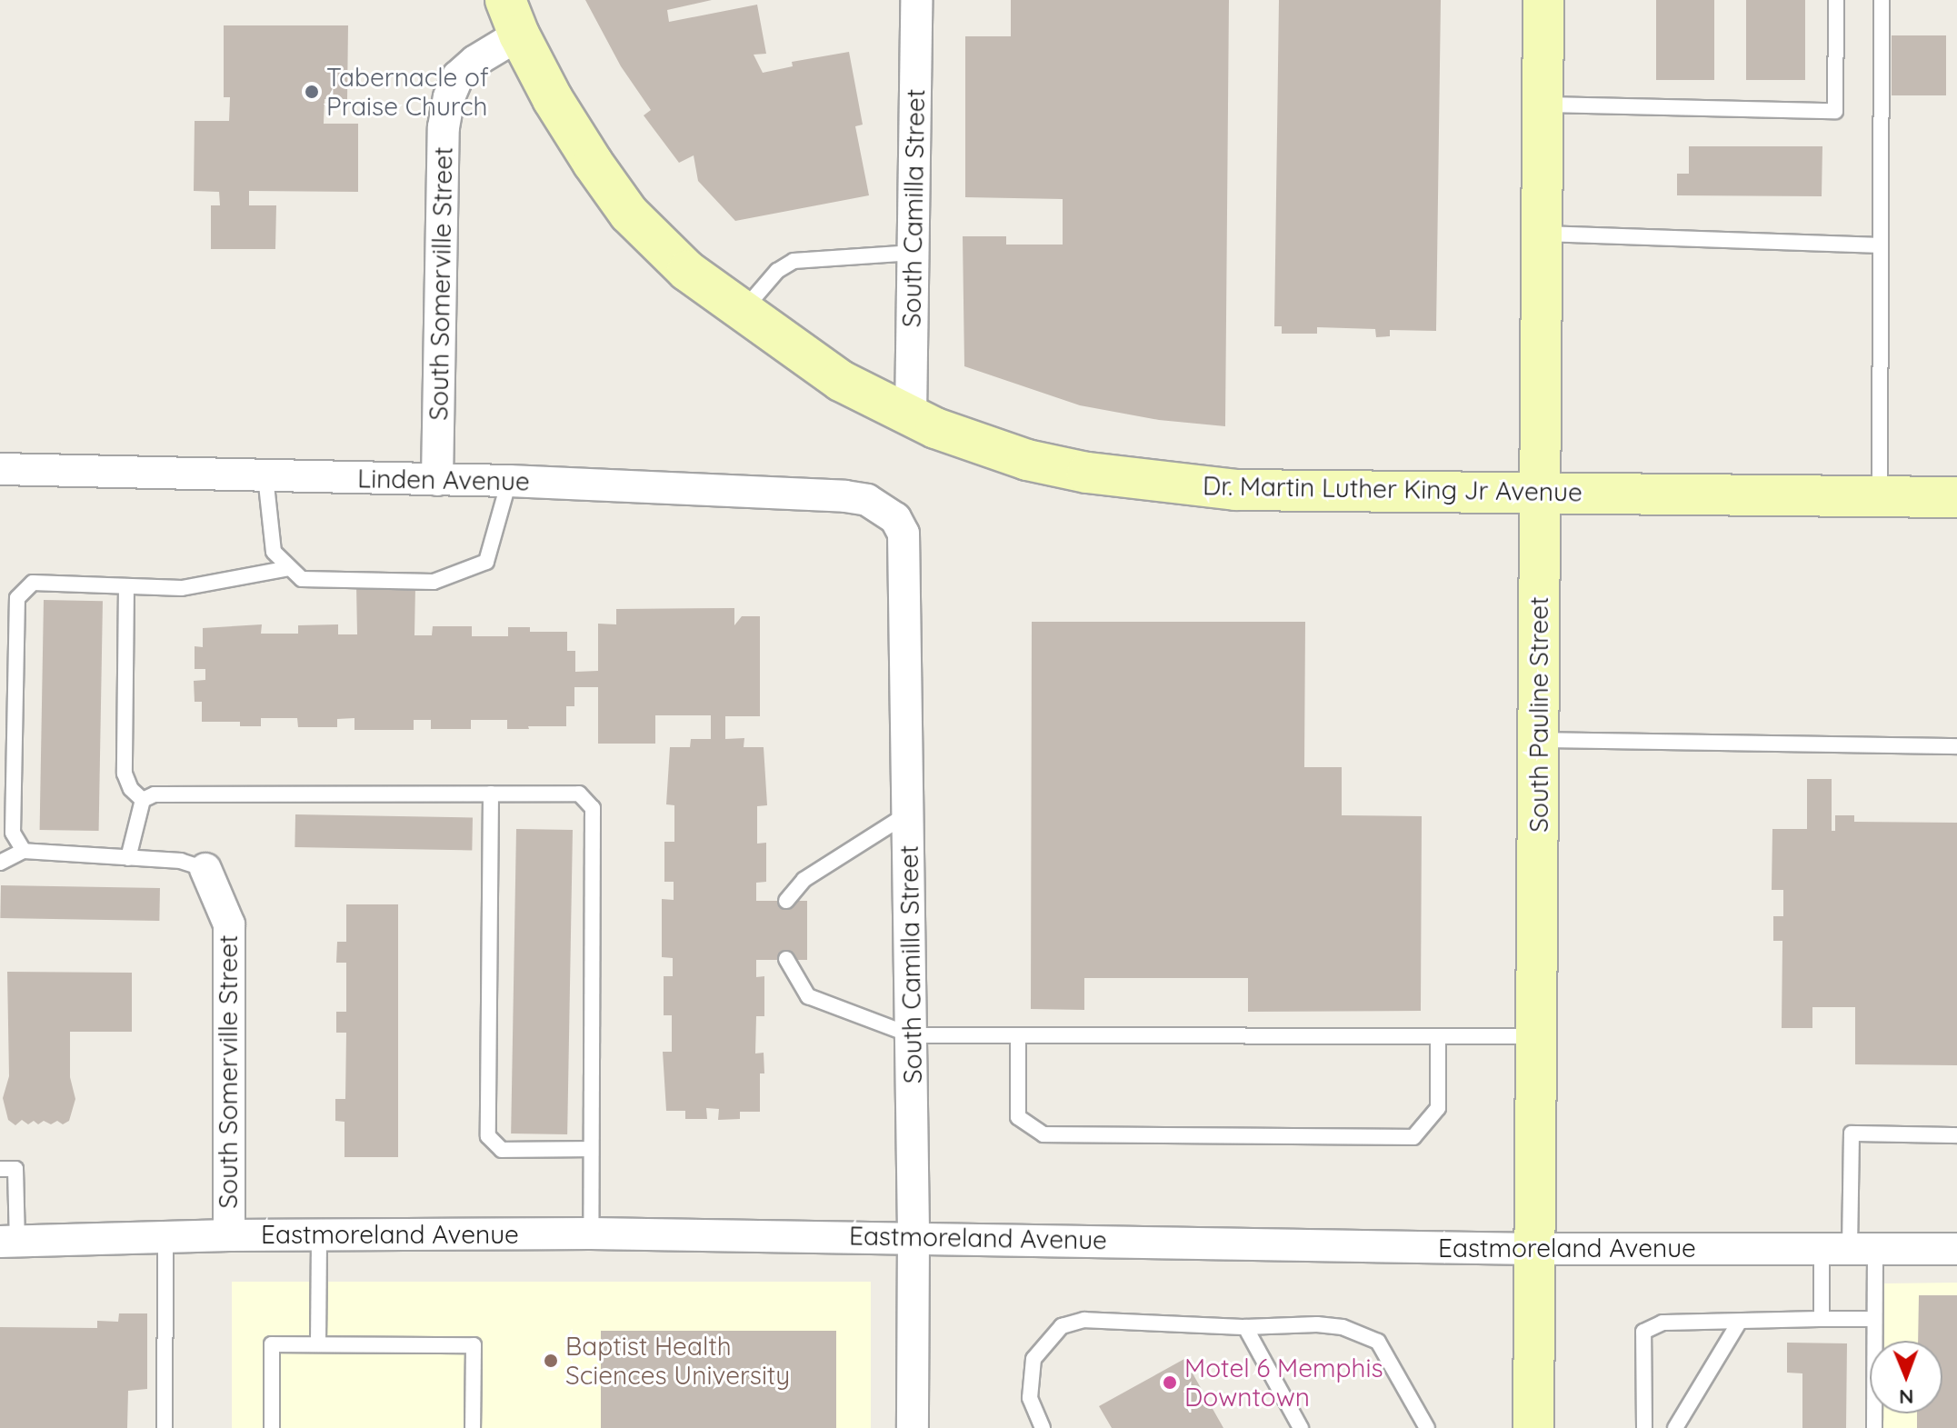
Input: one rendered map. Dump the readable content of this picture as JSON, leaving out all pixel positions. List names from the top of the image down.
{
  "streets": {
    "main road": ["Dr. Martin Luther King Jr Avenue", "South Pauline Street"],
    "street": [
      "South Camilla Street",
      "South Somerville Street",
      "Linden Avenue",
      "Eastmoreland Avenue"
    ]
  },
  "crossings": [
    ["South Camilla Street", "Linden Avenue"],
    ["South Camilla Street", "Dr. Martin Luther King Jr Avenue"],
    ["South Camilla Street", "Eastmoreland Avenue"],
    ["South Somerville Street", "Linden Avenue"],
    ["South Somerville Street", "Dr. Martin Luther King Jr Avenue"],
    ["South Somerville Street", "Eastmoreland Avenue"],
    ["Dr. Martin Luther King Jr Avenue", "South Pauline Street"],
    ["South Pauline Street", "Eastmoreland Avenue"]
  ],
  "places": ["Tabernacle of Praise Church", "Baptist Health Sciences University", "Motel 6 Memphis Downtown"],
  "north": "bottom"
}
